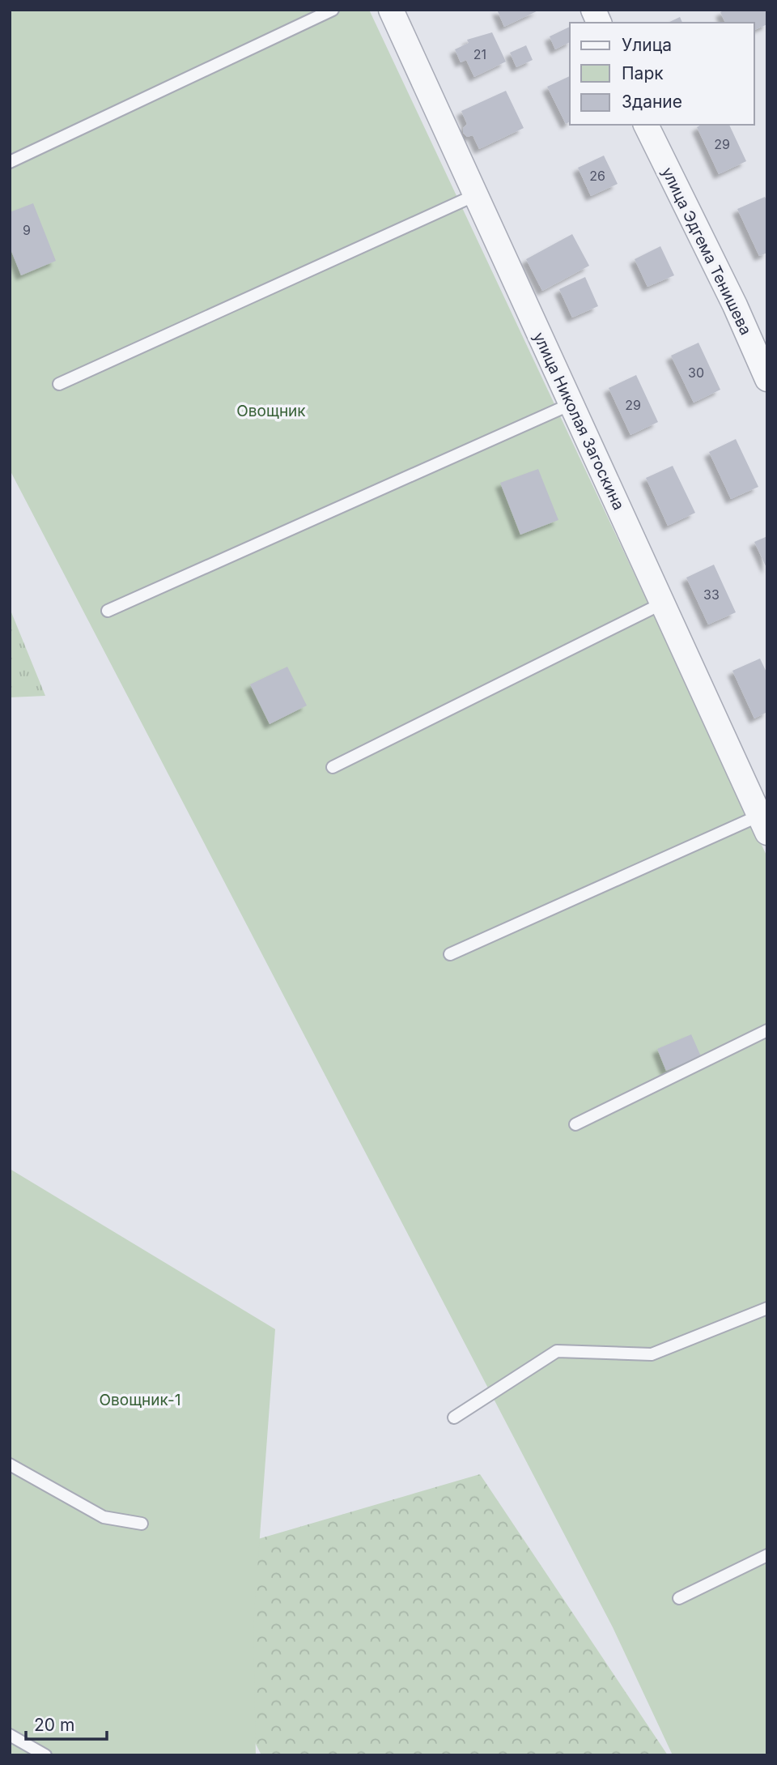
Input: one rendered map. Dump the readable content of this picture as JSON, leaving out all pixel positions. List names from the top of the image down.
{
  "streets": {
    "street": ["улица Эдгема Тенишева", "улица Николая Загоскина"]
  },
  "parks": ["Овощник", "Овощник-1"],
  "house_numbers": [
    "21",
    "29",
    "26",
    "9",
    "30",
    "29",
    "33"
  ],
  "legend": ["Улица", "Парк", "Здание"],
  "scale_bar": "20 m"
}
